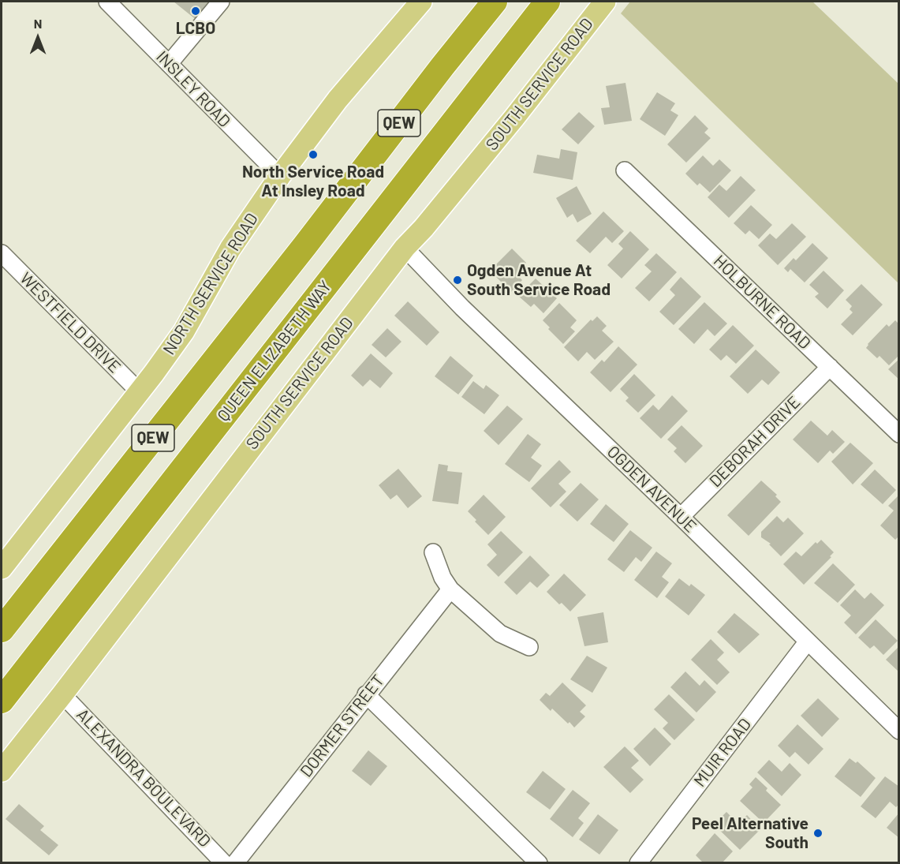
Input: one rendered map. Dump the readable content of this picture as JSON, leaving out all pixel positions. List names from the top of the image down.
{
  "streets": {
    "highway": ["QEW", "QUEEN ELIZABETH WAY"],
    "main road": ["SOUTH SERVICE ROAD", "NORTH SERVICE ROAD"],
    "street": [
      "INSLEY ROAD",
      "HOLBURNE ROAD",
      "WESTFIELD DRIVE",
      "DEBORAH DRIVE",
      "OGDEN AVENUE",
      "DORMER STREET",
      "MUIR ROAD",
      "ALEXANDRA BOULEVARD"
    ]
  },
  "crossings": [
    ["SOUTH SERVICE ROAD", "OGDEN AVENUE"],
    ["SOUTH SERVICE ROAD", "ALEXANDRA BOULEVARD"],
    ["INSLEY ROAD", "NORTH SERVICE ROAD"],
    ["NORTH SERVICE ROAD", "WESTFIELD DRIVE"],
    ["HOLBURNE ROAD", "DEBORAH DRIVE"],
    ["DEBORAH DRIVE", "OGDEN AVENUE"],
    ["OGDEN AVENUE", "MUIR ROAD"]
  ],
  "places": [
    "LCBO",
    "North Service Road At Insley Road",
    "Ogden Avenue At South Service Road",
    "Peel Alternative South"
  ],
  "north": "top"
}
